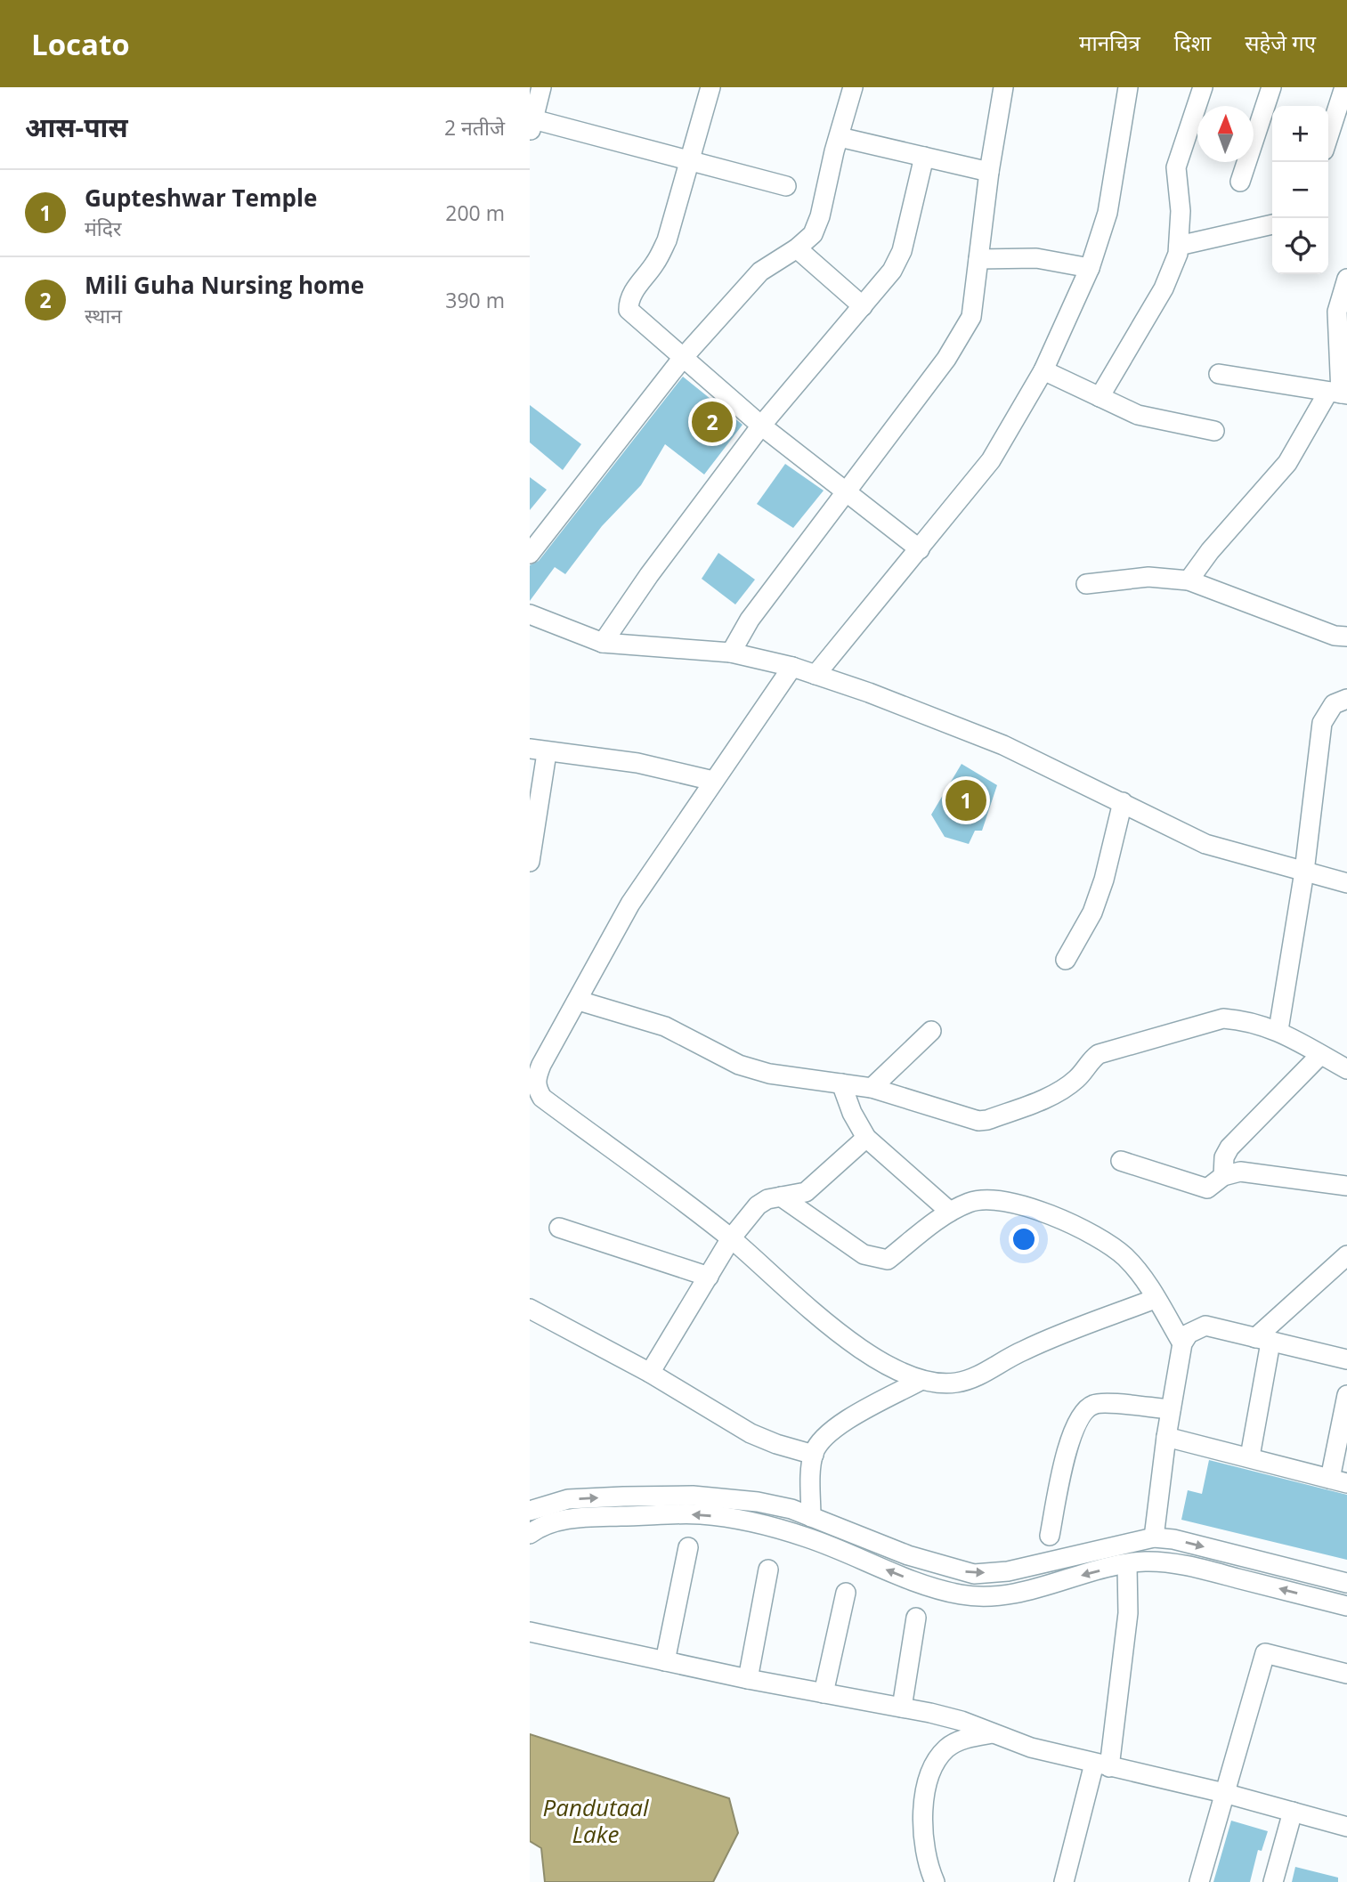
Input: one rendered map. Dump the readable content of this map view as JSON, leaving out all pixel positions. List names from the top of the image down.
{
  "water": ["Pandutaal Lake"],
  "north": "top",
  "page": {
    "header": "Locato",
    "nav": ["मानचित्र", "दिशा", "सहेजे गए"],
    "heading": ["आस-पास", "2 नतीजे"],
    "map_buttons": ["+", "−"],
    "list": [
      {
        "mark": "1",
        "name": "Gupteshwar Temple",
        "note": "मंदिर",
        "value": "200 m"
      },
      {
        "mark": "2",
        "name": "Mili Guha Nursing home",
        "note": "स्थान",
        "value": "390 m"
      }
    ],
    "pins": ["2", "1"]
  }
}
